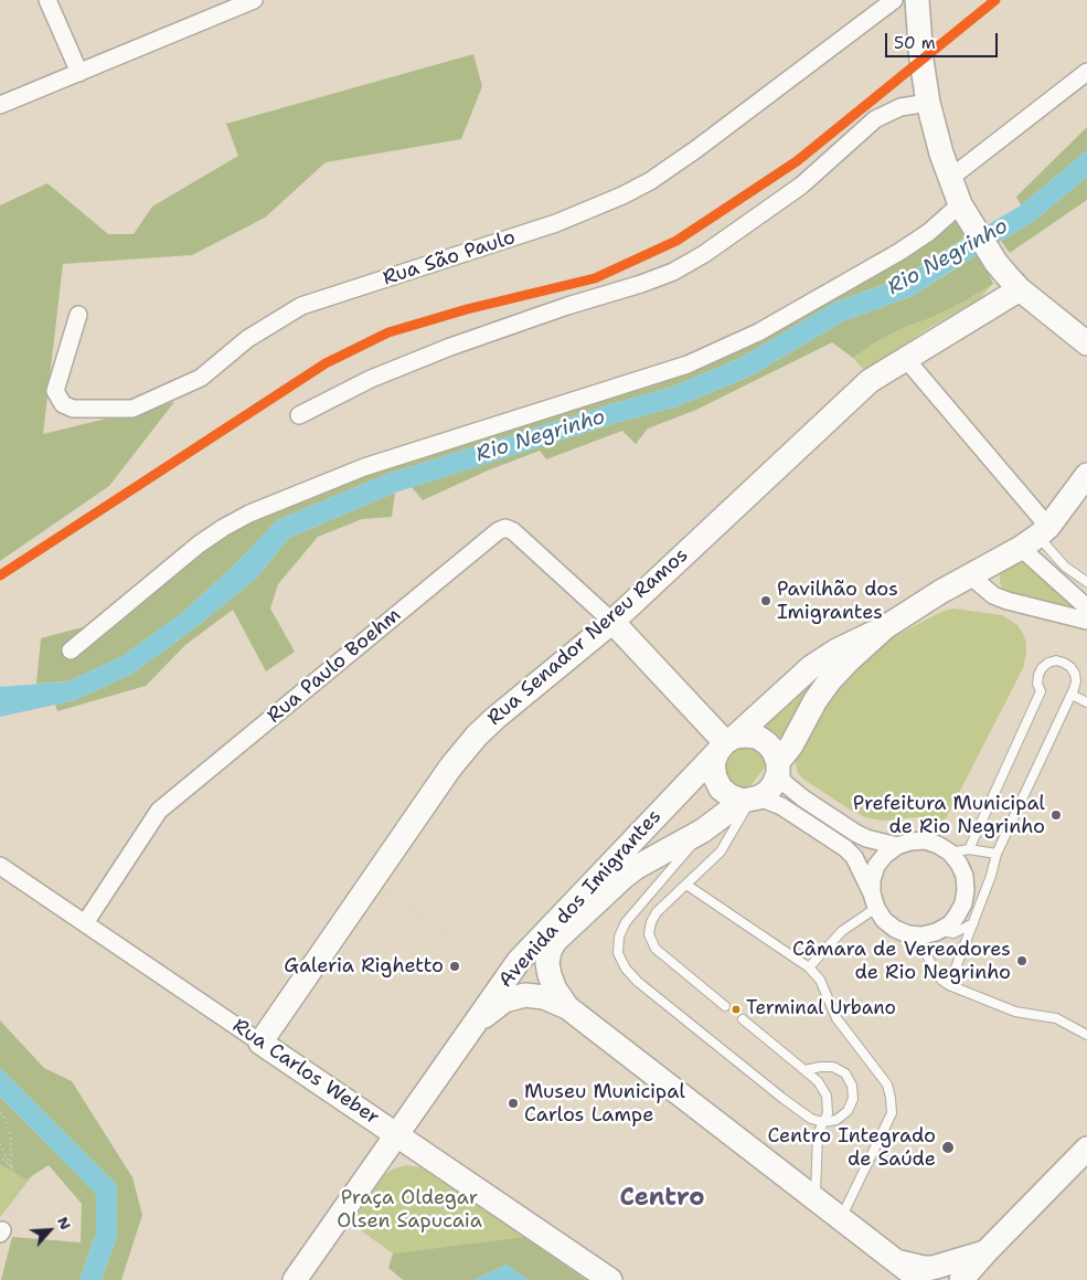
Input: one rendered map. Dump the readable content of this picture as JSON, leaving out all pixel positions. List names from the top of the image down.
{
  "streets": {
    "main road": ["Rua Senador Nereu Ramos", "Avenida dos Imigrantes", "Rua Carlos Weber"],
    "street": ["Rua São Paulo", "Rua Paulo Boehm"]
  },
  "crossings": [
    ["Rua Senador Nereu Ramos", "Rua Paulo Boehm"],
    ["Rua Senador Nereu Ramos", "Rua Carlos Weber"],
    ["Rua Paulo Boehm", "Rua Carlos Weber"],
    ["Avenida dos Imigrantes", "Rua Carlos Weber"]
  ],
  "districts": ["Centro"],
  "water": ["Rio Negrinho"],
  "parks": ["Praça Oldegar Olsen Sapucaia"],
  "places": [
    "Pavilhão dos Imigrantes",
    "Prefeitura Municipal de Rio Negrinho",
    "Câmara de Vereadores de Rio Negrinho",
    "Galeria Righetto",
    "Terminal Urbano",
    "Museu Municipal Carlos Lampe",
    "Centro Integrado de Saúde"
  ],
  "scale_bar": "50 m",
  "north": "top right"
}
